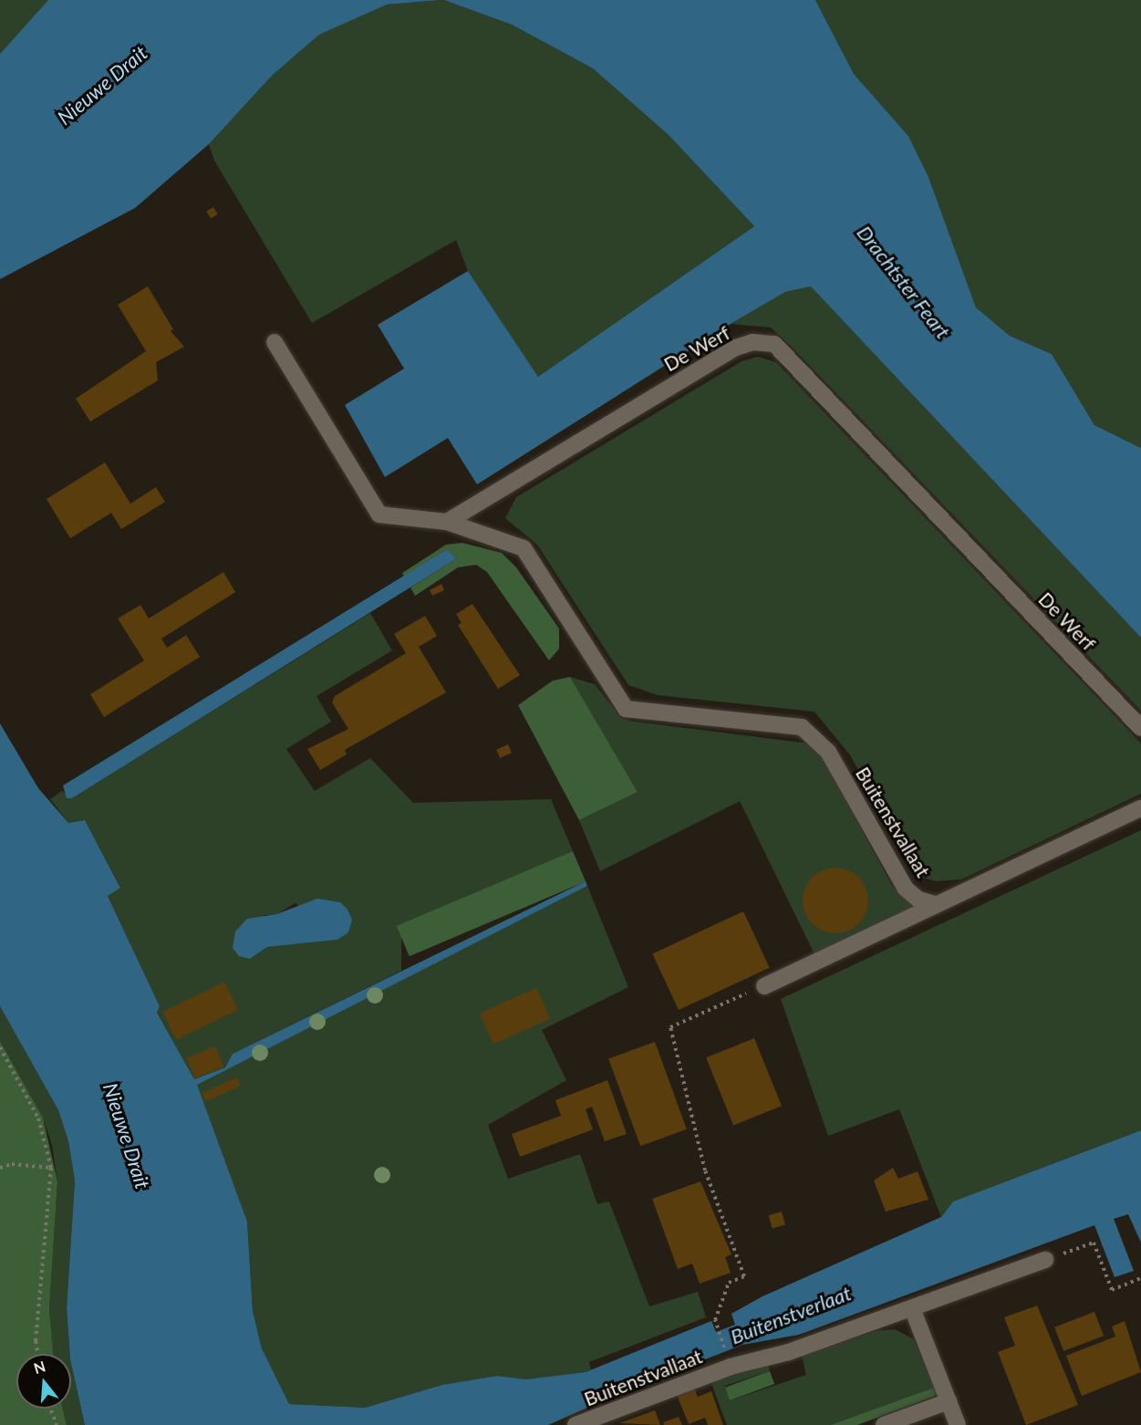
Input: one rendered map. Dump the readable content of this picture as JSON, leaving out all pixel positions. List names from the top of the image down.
{
  "streets": {
    "street": ["De Werf", "Buitenstvallaat"]
  },
  "crossings": [
    ["De Werf", "Buitenstvallaat"]
  ],
  "water": ["Nieuwe Drait", "Drachtster Feart", "Buitenstverlaat"],
  "north": "top"
}
